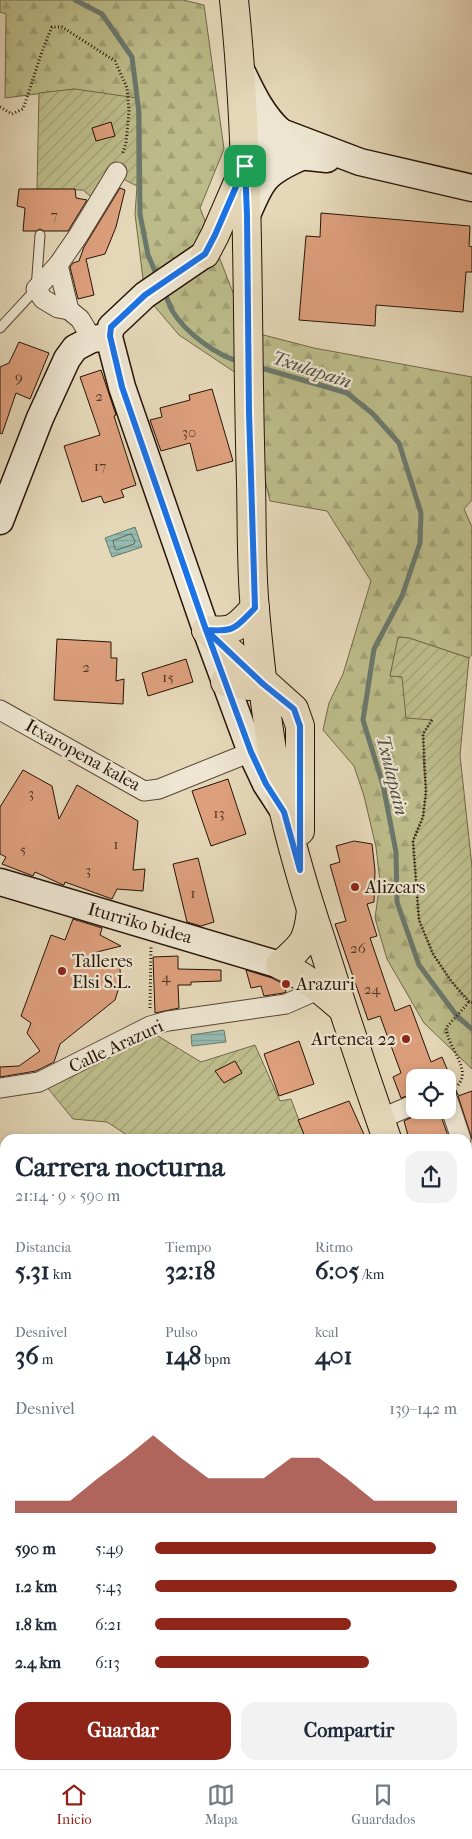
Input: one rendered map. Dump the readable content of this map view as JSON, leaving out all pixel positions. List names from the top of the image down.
{
  "streets": {
    "street": ["Itxaropena kalea", "Iturriko bidea", "Calle Arazuri"]
  },
  "water": ["Txulapain"],
  "places": [
    "Alizcars",
    "Talleres Elsi S.L.",
    "Arazuri",
    "Artenea 22"
  ],
  "house_numbers": [
    "7",
    "9",
    "2",
    "30",
    "17",
    "2",
    "15",
    "3",
    "13",
    "1",
    "5",
    "3",
    "1",
    "26",
    "4",
    "24"
  ],
  "page": {
    "heading": ["Carrera nocturna", "21:14 · 9 × 590 m"],
    "stats": [
      ["Distancia", "5.31 km"],
      ["Tiempo", "32:18"],
      ["Ritmo", "6:05 /km"],
      ["Desnivel", "36 m"],
      ["Pulso", "148 bpm"],
      ["kcal", "401"]
    ],
    "chart": ["Desnivel", "139–142 m"],
    "list": [
      {
        "name": "590 m",
        "note": "5:49"
      },
      {
        "name": "1.2 km",
        "note": "5:43"
      },
      {
        "name": "1.8 km",
        "note": "6:21"
      },
      {
        "name": "2.4 km",
        "note": "6:13"
      }
    ],
    "buttons": ["Guardar", "Compartir"],
    "tabs": ["Inicio", "Mapa", "Guardados"]
  }
}
